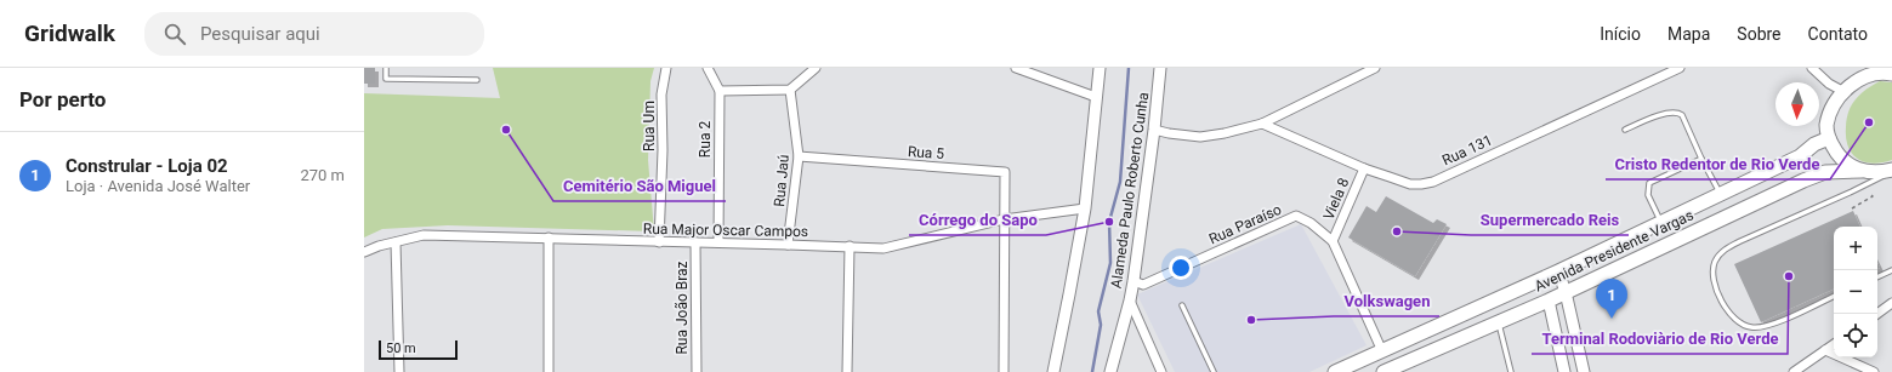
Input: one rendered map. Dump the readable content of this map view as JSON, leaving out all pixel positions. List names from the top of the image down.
{
  "streets": {
    "main road": ["Avenida Presidente Vargas"],
    "street": [
      "Rua Um",
      "Rua 2",
      "Rua 131",
      "Rua 5",
      "Rua Jaú",
      "Alameda Paulo Roberto Cunha",
      "Viela 8",
      "Rua Paraíso",
      "Rua Major Oscar Campos",
      "Rua João Braz"
    ]
  },
  "crossings": [
    ["Rua Um", "Rua Major Oscar Campos"],
    ["Rua 2", "Rua Major Oscar Campos"],
    ["Rua 131", "Viela 8"],
    ["Rua 5", "Rua Jaú"],
    ["Rua 5", "Rua Major Oscar Campos"],
    ["Rua Jaú", "Rua Major Oscar Campos"],
    ["Alameda Paulo Roberto Cunha", "Rua Paraíso"],
    ["Viela 8", "Rua Paraíso"],
    ["Rua Paraíso", "Avenida Presidente Vargas"],
    ["Rua Major Oscar Campos", "Rua João Braz"]
  ],
  "places": [
    "Cristo Redentor de Rio Verde",
    "Cemitério São Miguel",
    "Córrego do Sapo",
    "Supermercado Reis",
    "Terminal Rodoviàrio de Rio Verde",
    "Volkswagen"
  ],
  "scale_bar": "50 m",
  "north": "bottom",
  "page": {
    "header": "Gridwalk",
    "search": "Pesquisar aqui",
    "nav": [
      "Início",
      "Mapa",
      "Sobre",
      "Contato"
    ],
    "heading": "Por perto",
    "list": [
      {
        "mark": "1",
        "name": "Constrular - Loja 02",
        "note": "Loja · Avenida José Walter",
        "value": "270 m"
      }
    ],
    "map_buttons": ["+", "−"],
    "pins": "1",
    "scale": "50 m"
  }
}
